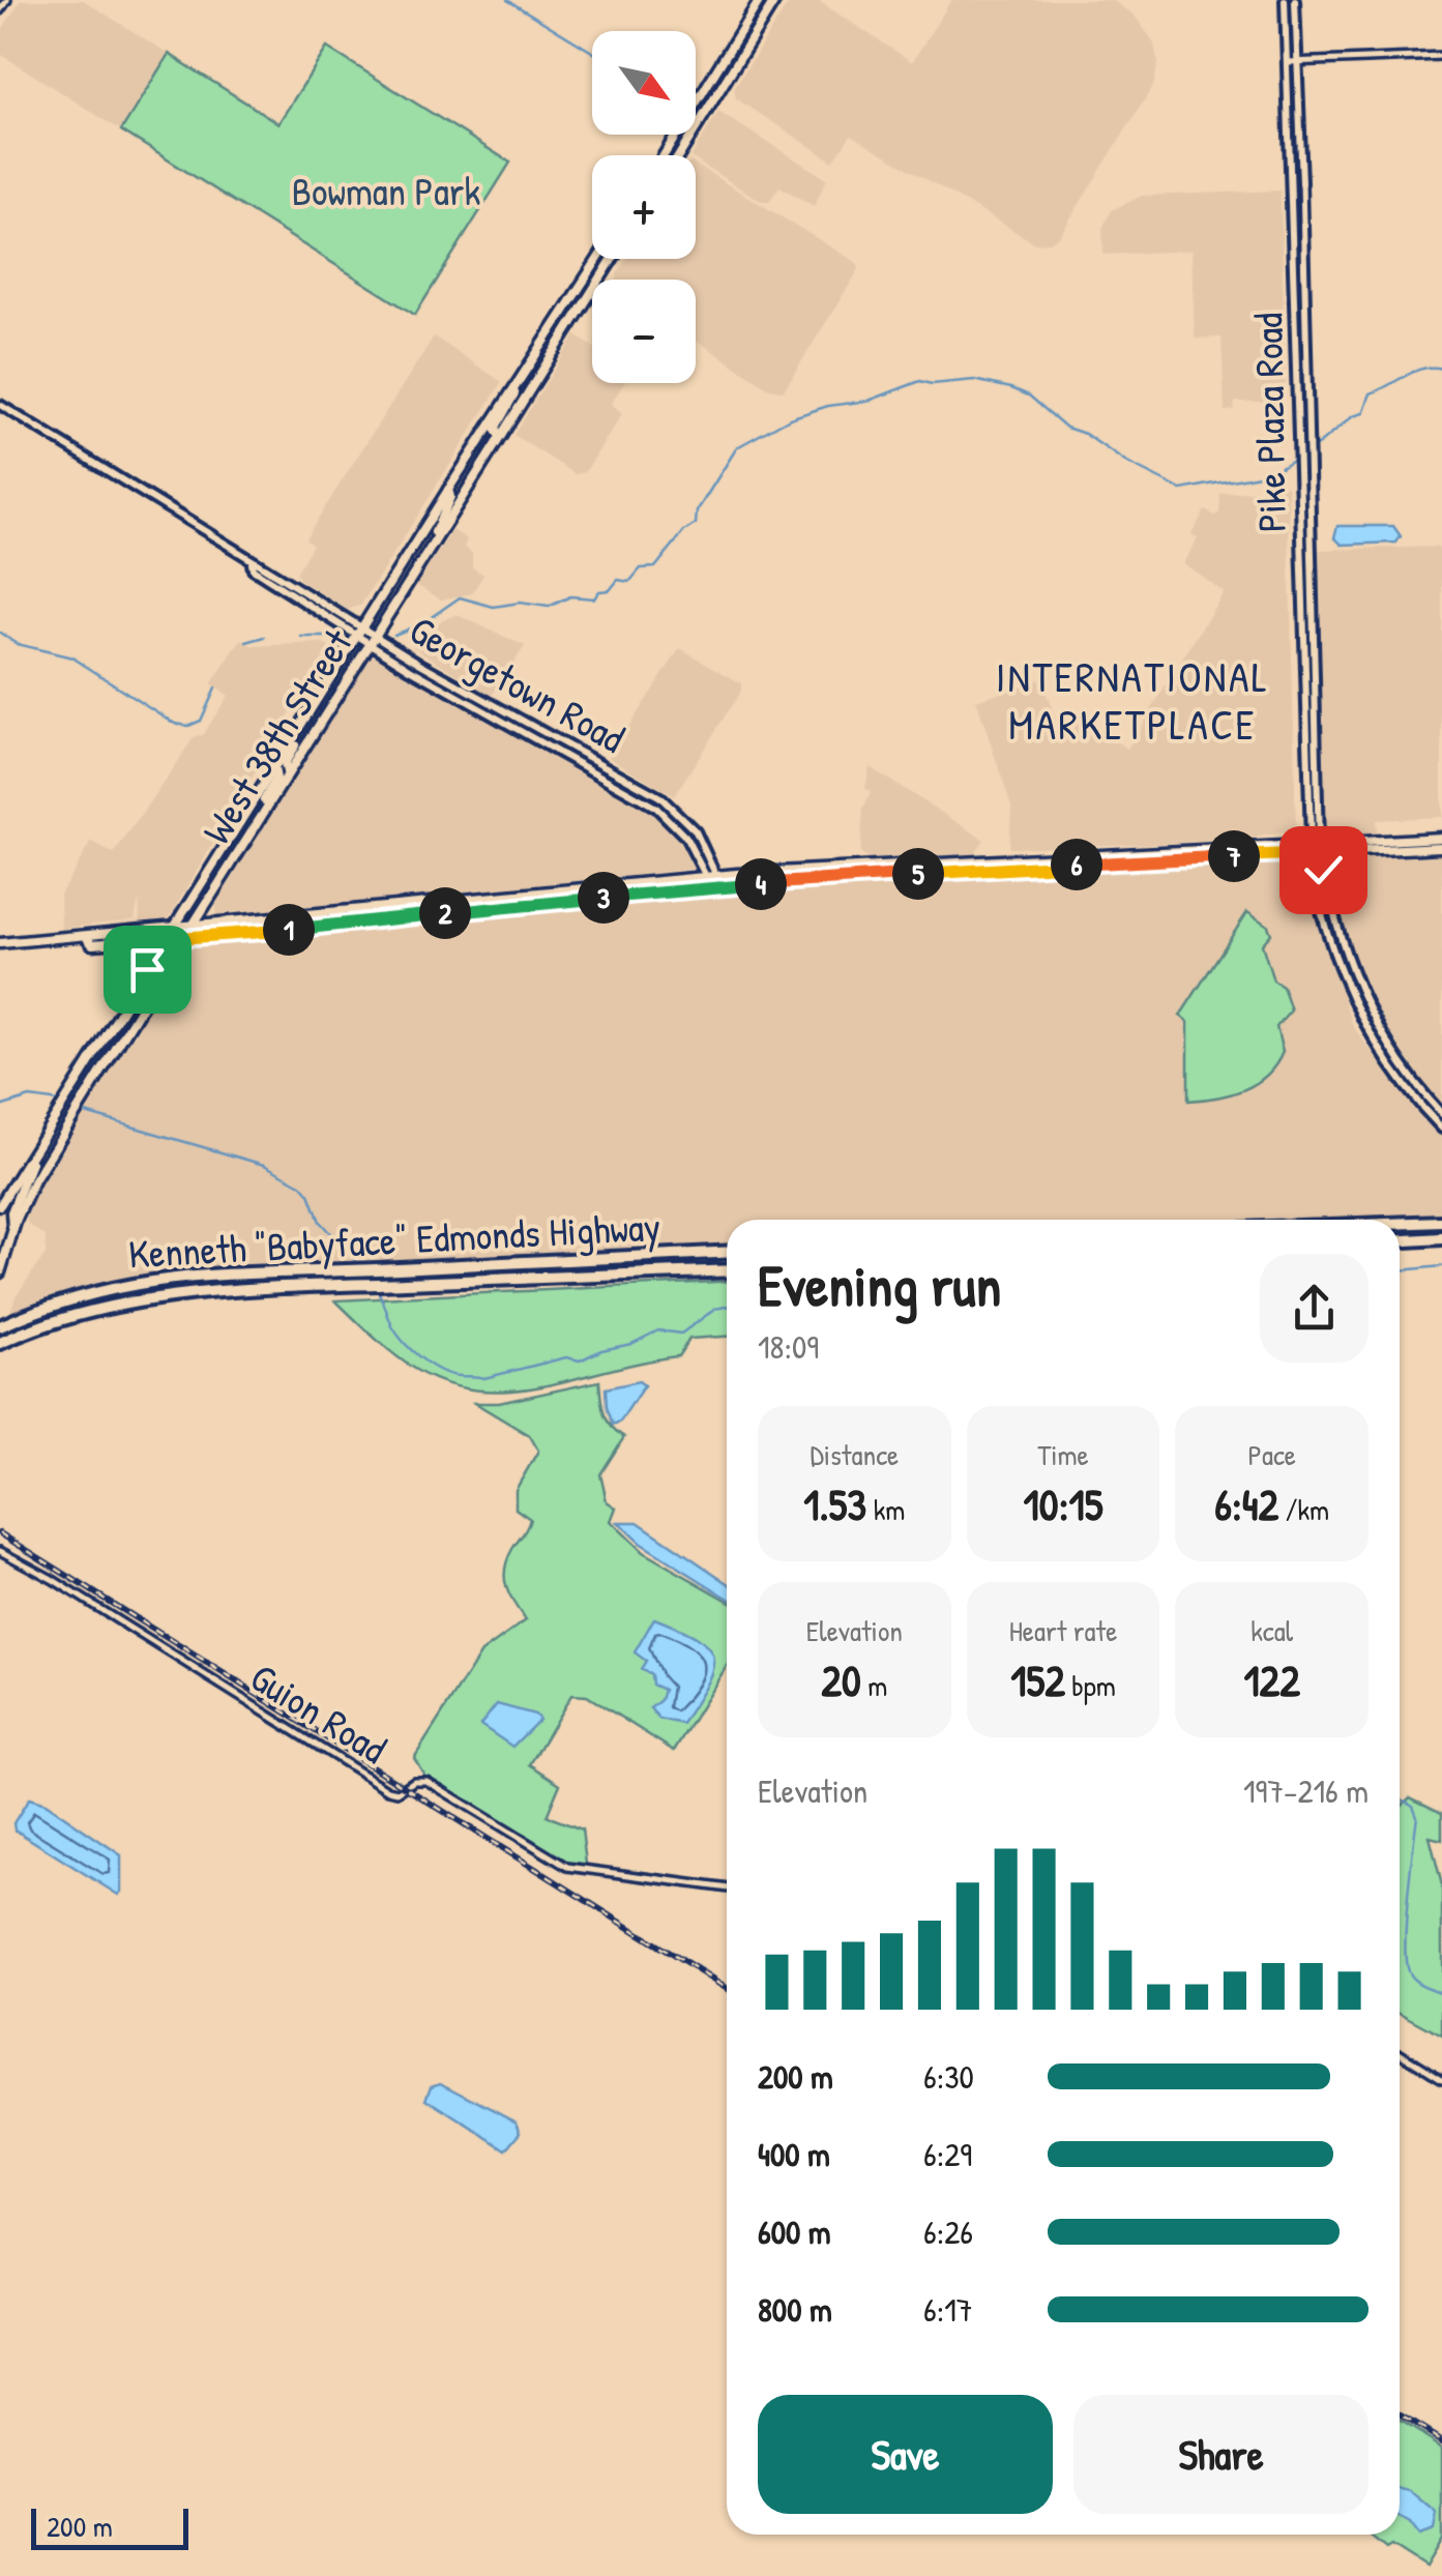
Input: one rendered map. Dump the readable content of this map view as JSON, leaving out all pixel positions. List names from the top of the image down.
{
  "streets": {
    "highway": ["Kenneth \"Babyface\" Edmonds Highway"],
    "main road": ["Pike Plaza Road", "Georgetown Road", "West 38th Street"],
    "street": ["Guion Road"]
  },
  "crossings": [
    ["Georgetown Road", "West 38th Street"]
  ],
  "districts": ["INTERNATIONAL MARKETPLACE"],
  "parks": ["Bowman Park"],
  "scale_bar": "200 m",
  "north": "bottom right",
  "page": {
    "map_buttons": ["+", "−"],
    "pins": [
      "7",
      "6",
      "5",
      "4",
      "3",
      "2",
      "1"
    ],
    "heading": ["Evening run", "18:09"],
    "stats": [
      ["Distance", "1.53 km"],
      ["Time", "10:15"],
      ["Pace", "6:42 /km"],
      ["Elevation", "20 m"],
      ["Heart rate", "152 bpm"],
      ["kcal", "122"]
    ],
    "chart": ["Elevation", "197–216 m"],
    "list": [
      {
        "name": "200 m",
        "note": "6:30"
      },
      {
        "name": "400 m",
        "note": "6:29"
      },
      {
        "name": "600 m",
        "note": "6:26"
      },
      {
        "name": "800 m",
        "note": "6:17"
      }
    ],
    "buttons": ["Save", "Share"],
    "scale": "200 m"
  }
}
